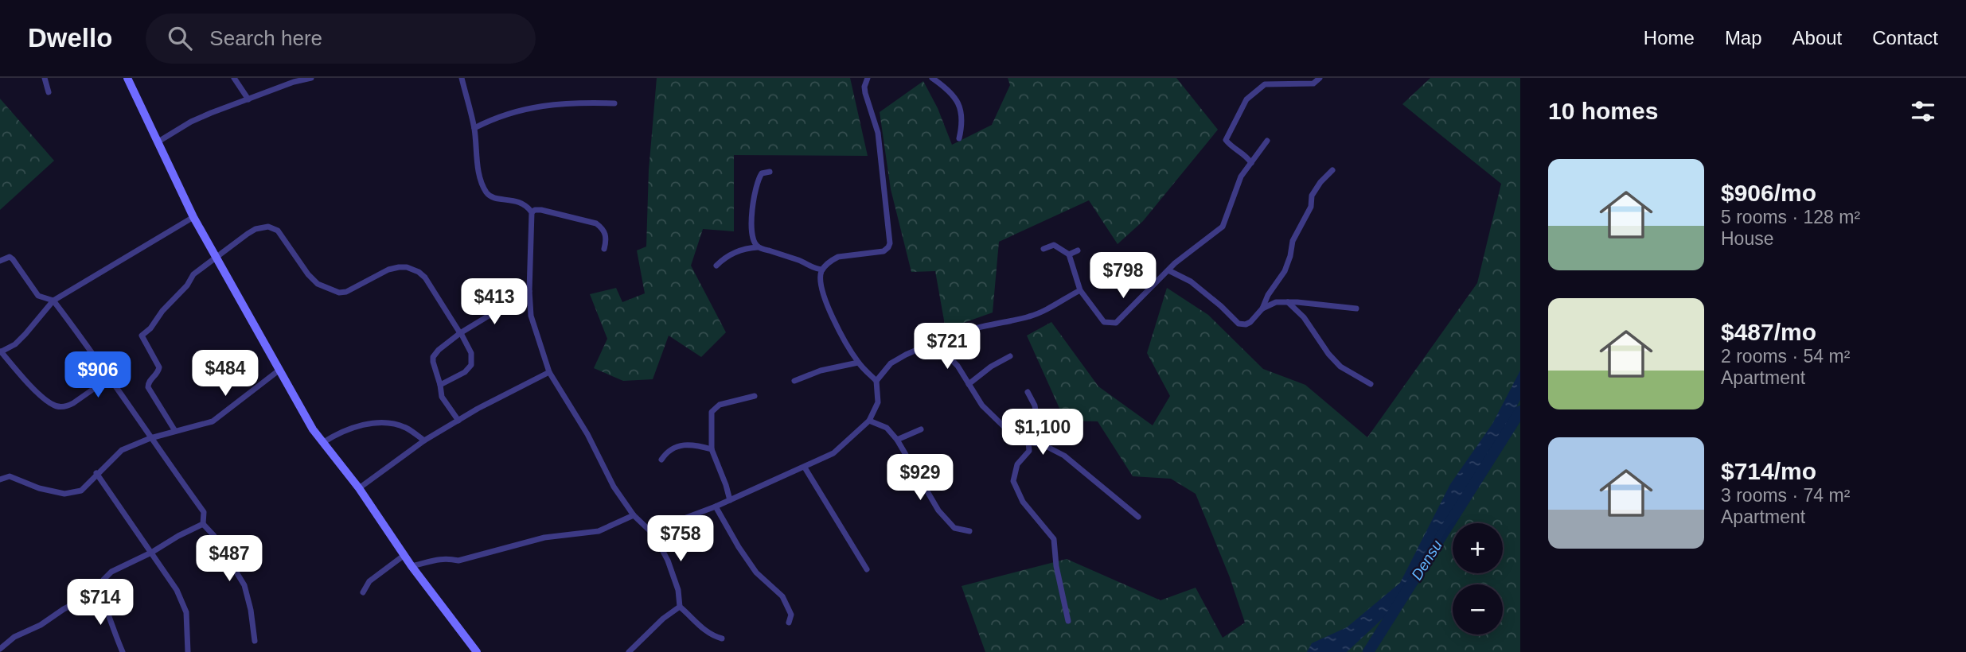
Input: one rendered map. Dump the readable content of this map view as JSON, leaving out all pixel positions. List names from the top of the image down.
{
  "water": ["Densu"],
  "page": {
    "header": "Dwello",
    "search": "Search here",
    "nav": [
      "Home",
      "Map",
      "About",
      "Contact"
    ],
    "heading": "10 homes",
    "list": [
      {
        "name": "$906/mo",
        "note": "5 rooms · 128 m² · House"
      },
      {
        "name": "$487/mo",
        "note": "2 rooms · 54 m² · Apartment"
      },
      {
        "name": "$714/mo",
        "note": "3 rooms · 74 m² · Apartment"
      }
    ],
    "price": [
      "$798",
      "$413",
      "$721",
      "$484",
      "$906",
      "$1,100",
      "$929",
      "$758",
      "$487",
      "$714"
    ],
    "map_buttons": ["+", "−"]
  }
}
